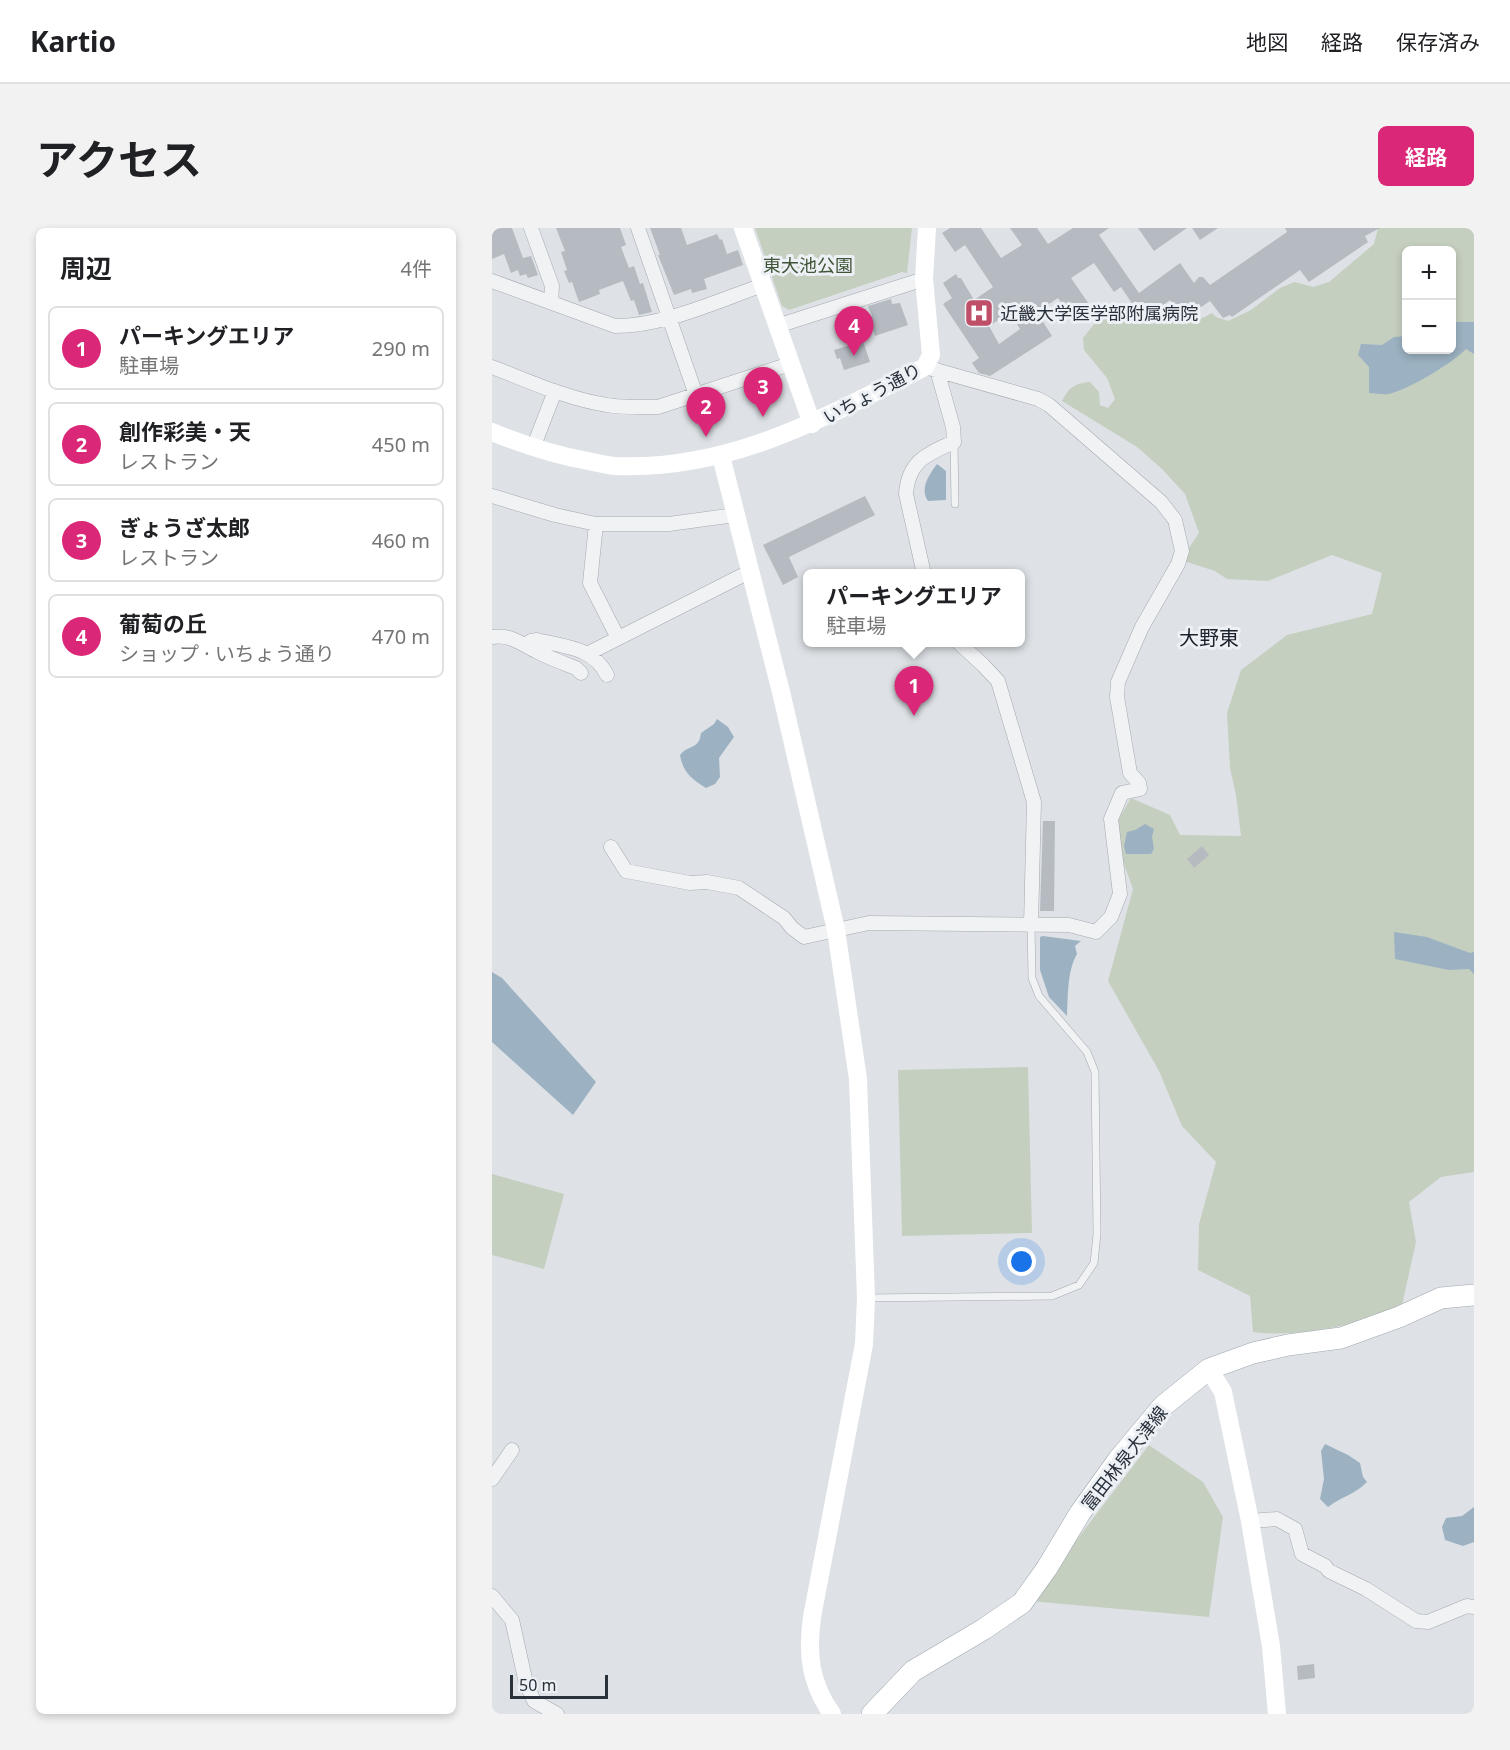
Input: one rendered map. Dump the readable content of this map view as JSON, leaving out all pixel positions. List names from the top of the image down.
{
  "streets": {
    "main road": ["富田林泉大津線"],
    "street": ["いちょう通り"]
  },
  "districts": ["大野東"],
  "parks": ["東大池公園"],
  "places": {
    "hospital": ["近畿大学医学部附属病院"]
  },
  "scale_bar": "50 m",
  "page": {
    "header": "Kartio",
    "nav": ["地図", "経路", "保存済み"],
    "title": "アクセス",
    "buttons": "経路",
    "heading": ["周辺", "4件"],
    "map_buttons": ["+", "−"],
    "list": [
      {
        "mark": "1",
        "name": "パーキングエリア",
        "note": "駐車場",
        "value": "290 m"
      },
      {
        "mark": "2",
        "name": "創作彩美・天",
        "note": "レストラン",
        "value": "450 m"
      },
      {
        "mark": "3",
        "name": "ぎょうざ太郎",
        "note": "レストラン",
        "value": "460 m"
      },
      {
        "mark": "4",
        "name": "葡萄の丘",
        "note": "ショップ · いちょう通り",
        "value": "470 m"
      }
    ],
    "pins": [
      "4",
      "3",
      "2",
      "1"
    ],
    "popup": ["パーキングエリア", "駐車場"],
    "scale": "50 m"
  }
}
